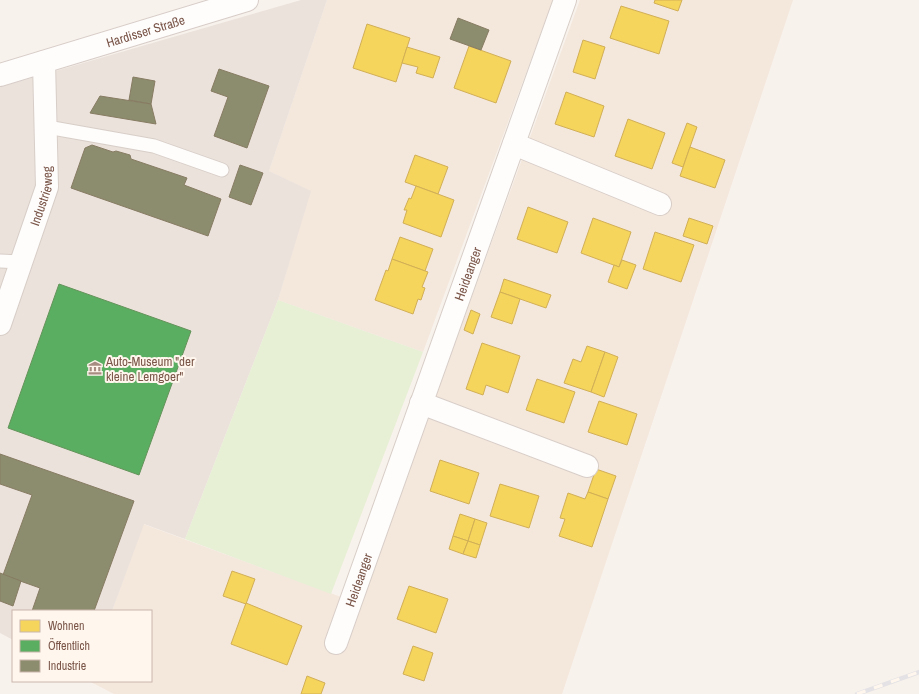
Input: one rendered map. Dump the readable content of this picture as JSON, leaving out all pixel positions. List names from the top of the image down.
{
  "streets": {
    "street": ["Hardisser Straße", "Industrieweg", "Heideanger"]
  },
  "crossings": [
    ["Hardisser Straße", "Industrieweg"]
  ],
  "places": {
    "museum": ["Auto-Museum \"der kleine Lemgoer\""]
  },
  "legend": ["Wohnen", "Öffentlich", "Industrie"]
}
